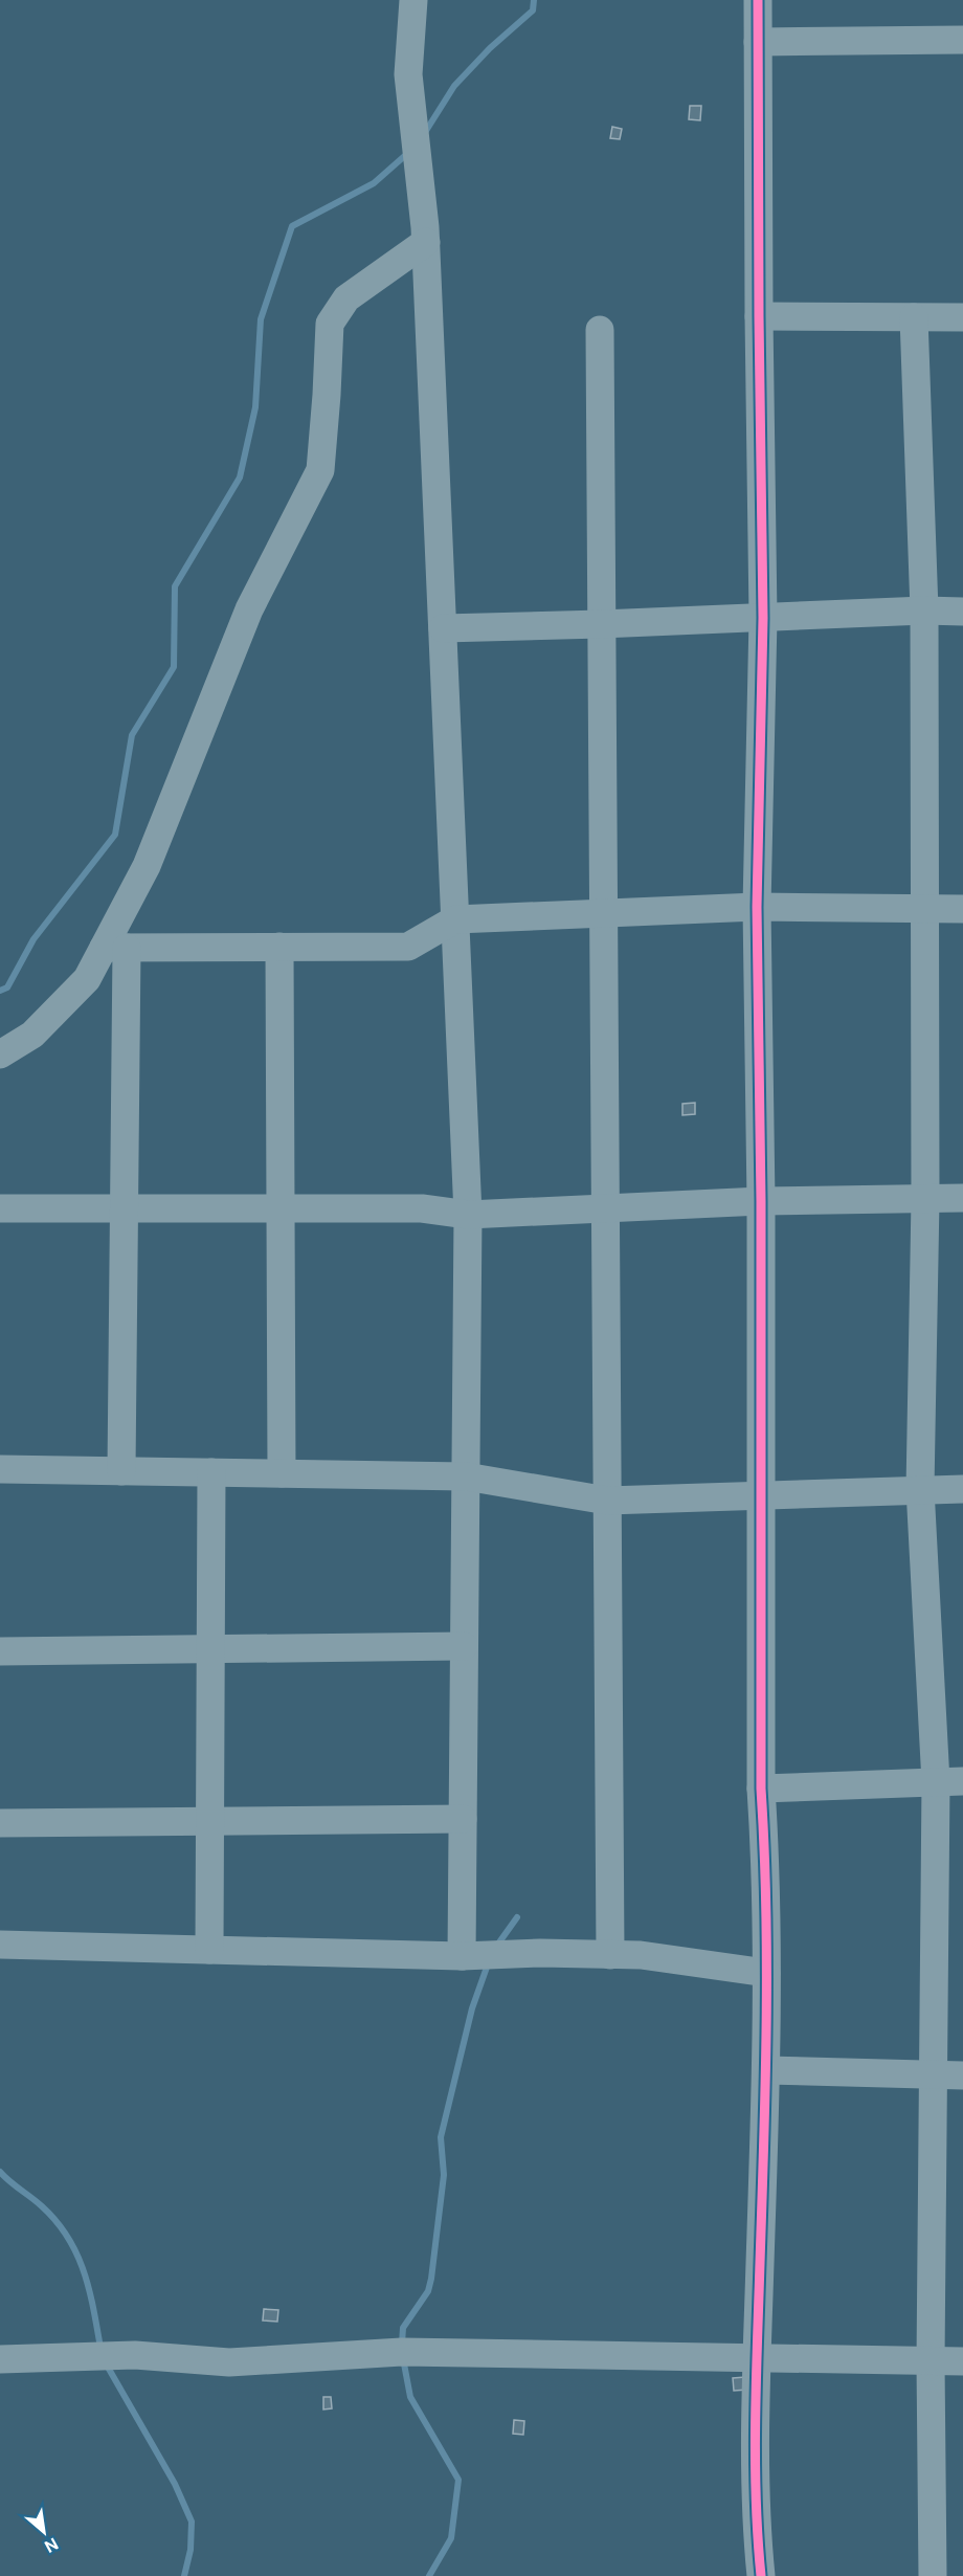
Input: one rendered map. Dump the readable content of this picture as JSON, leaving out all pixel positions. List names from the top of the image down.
{
  "north": "bottom right"
}
